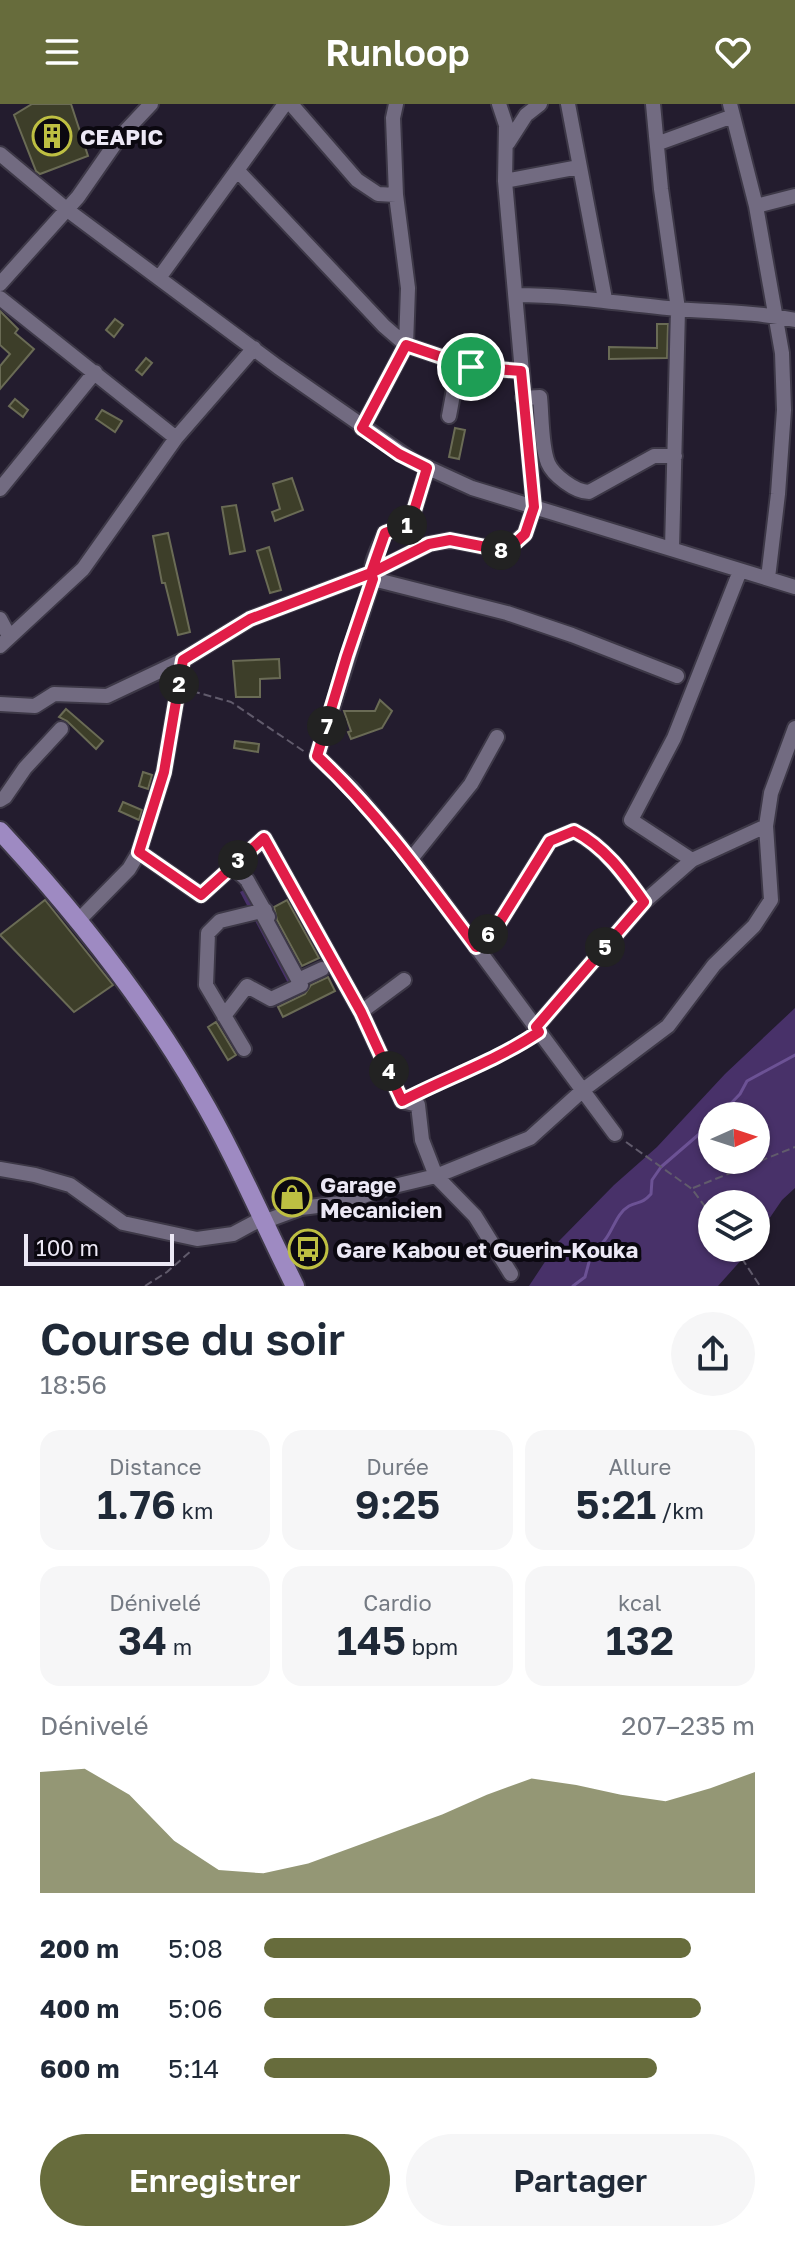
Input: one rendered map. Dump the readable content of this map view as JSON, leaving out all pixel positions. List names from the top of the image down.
{
  "places": {
    "building": ["CEAPIC"],
    "shop": ["Garage Mecanicien"],
    "bus stop": ["Gare Kabou et Guerin-Kouka"]
  },
  "scale_bar": "100 m",
  "north": "right",
  "page": {
    "header": "Runloop",
    "pins": [
      "1",
      "8",
      "2",
      "7",
      "3",
      "6",
      "5",
      "4"
    ],
    "scale": "100 m",
    "heading": ["Course du soir", "18:56"],
    "stats": [
      ["Distance", "1.76 km"],
      ["Durée", "9:25"],
      ["Allure", "5:21 /km"],
      ["Dénivelé", "34 m"],
      ["Cardio", "145 bpm"],
      ["kcal", "132"]
    ],
    "chart": ["Dénivelé", "207–235 m"],
    "list": [
      {
        "name": "200 m",
        "note": "5:08"
      },
      {
        "name": "400 m",
        "note": "5:06"
      },
      {
        "name": "600 m",
        "note": "5:14"
      }
    ],
    "buttons": ["Enregistrer", "Partager"]
  }
}
